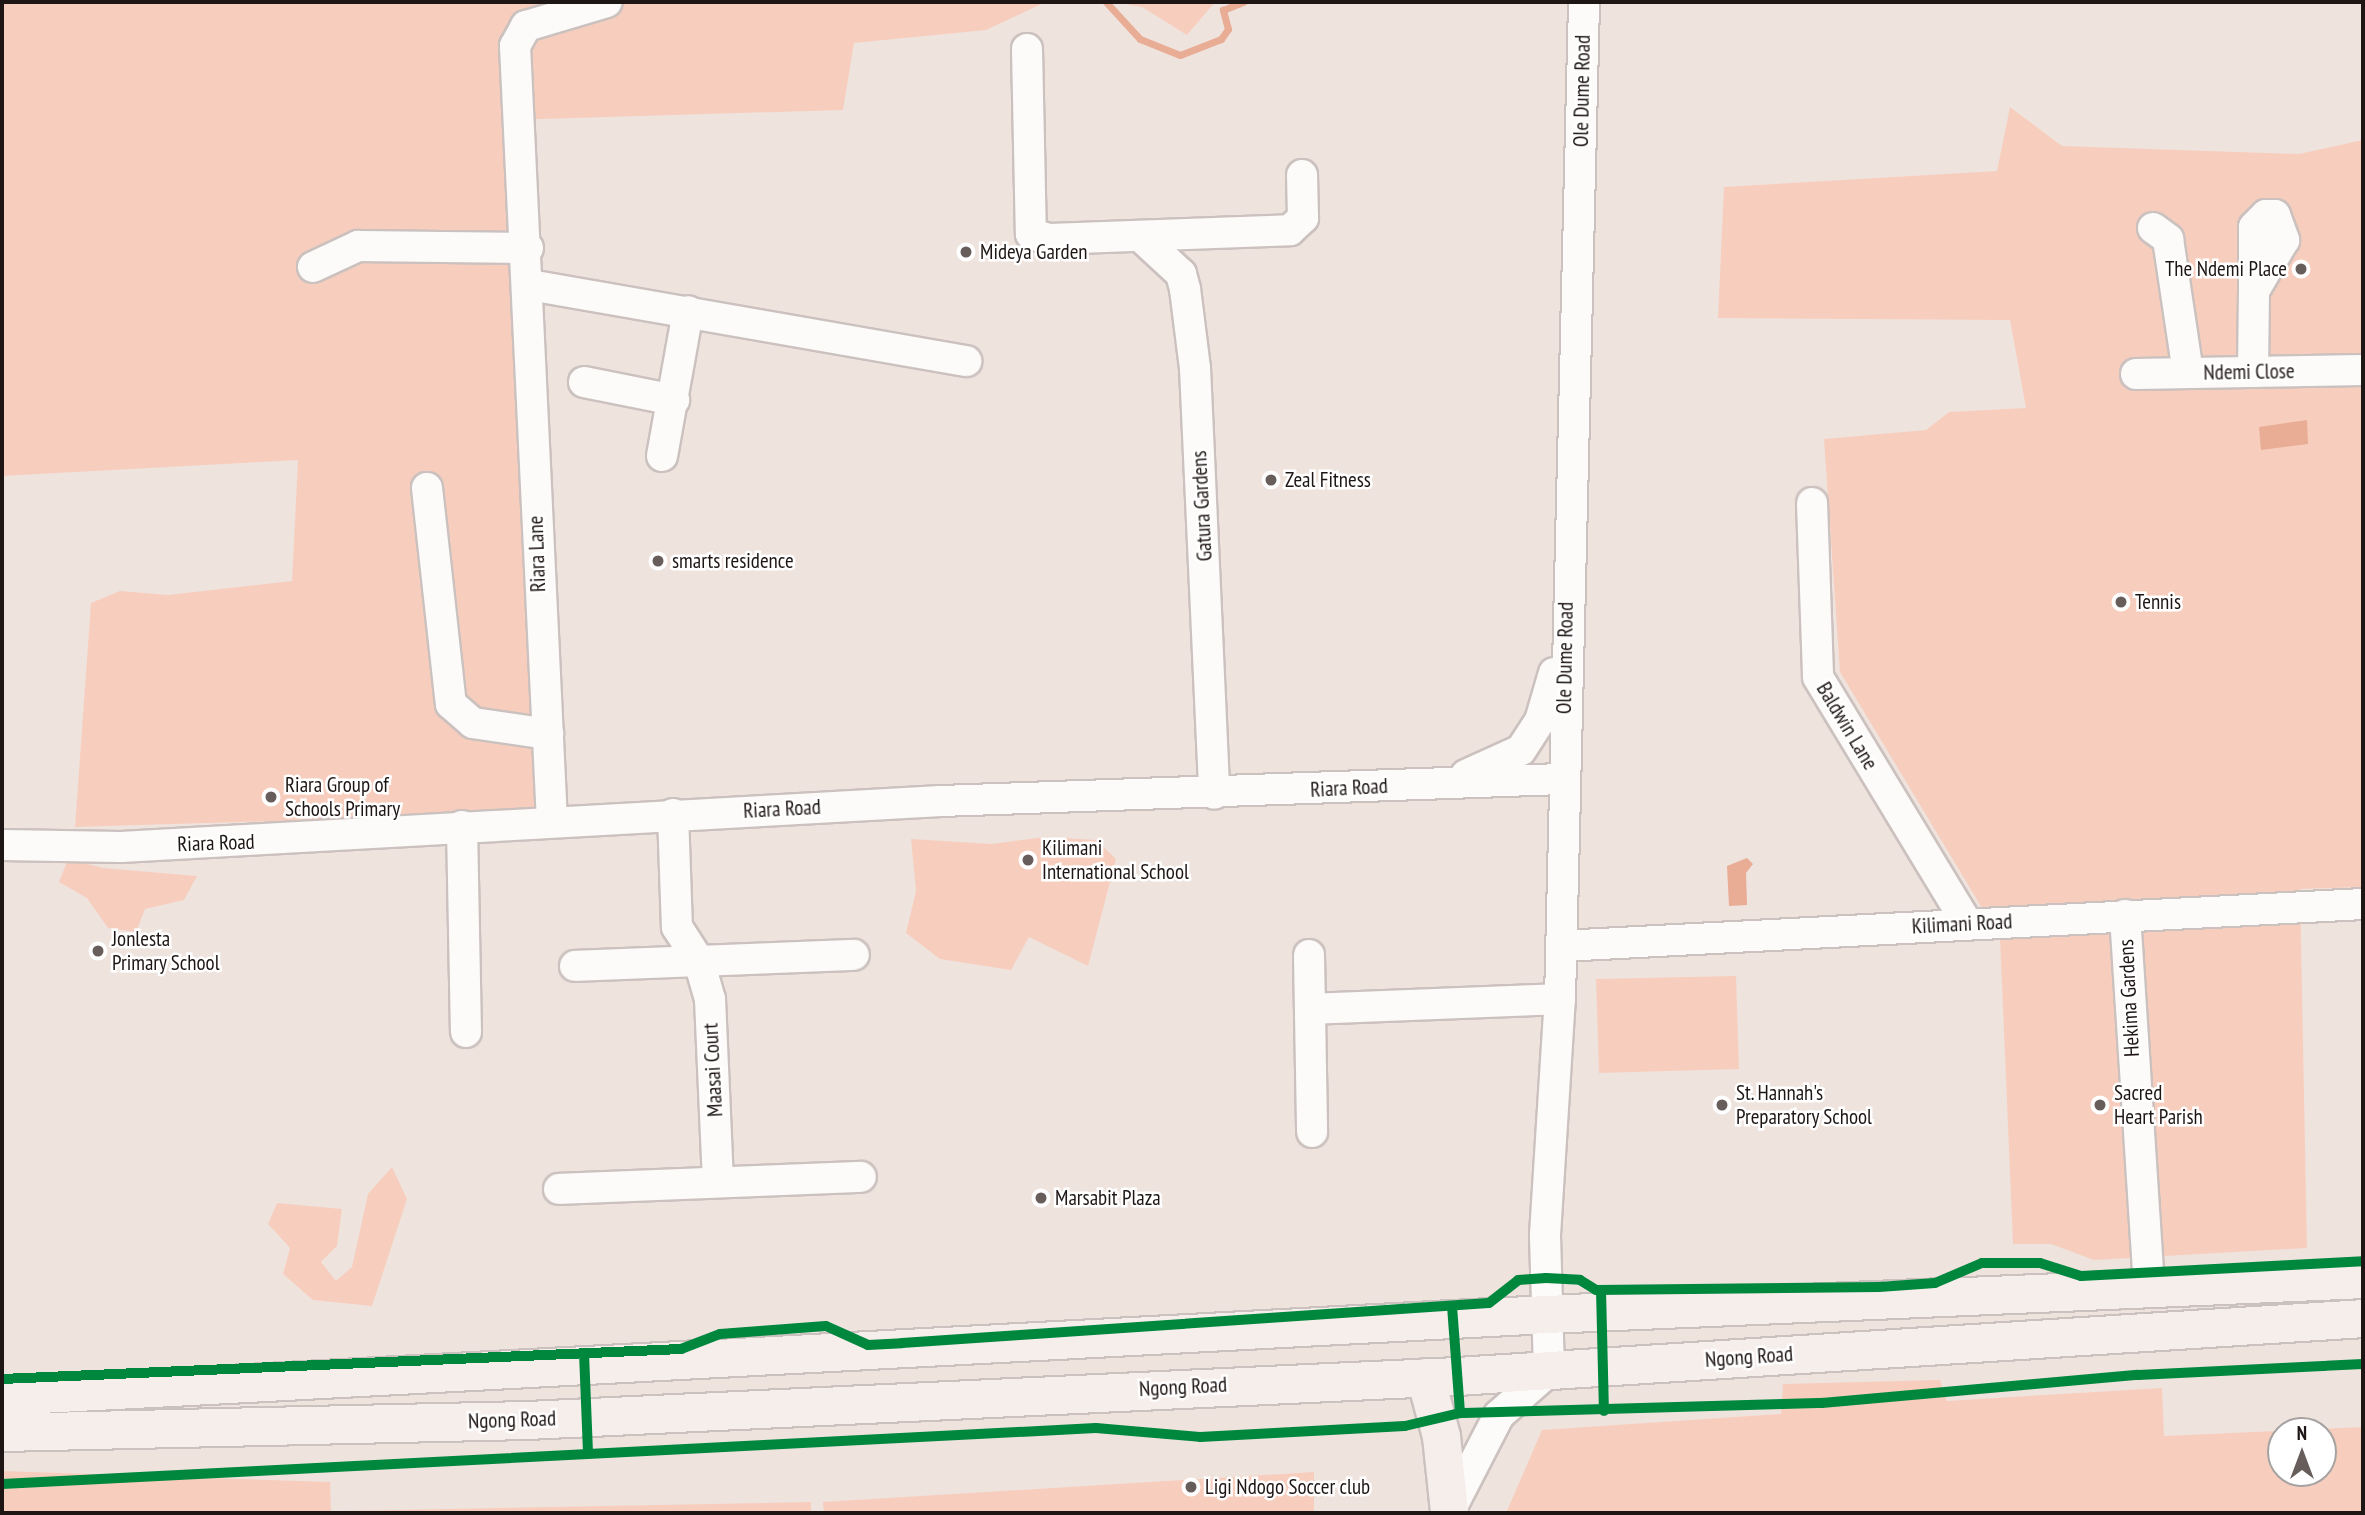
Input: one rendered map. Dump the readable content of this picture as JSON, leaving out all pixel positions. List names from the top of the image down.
{
  "streets": {
    "main road": ["Ngong Road"],
    "street": [
      "Ole Dume Road",
      "Ndemi Close",
      "Gatura Gardens",
      "Riara Lane",
      "Baldwin Lane",
      "Riara Road",
      "Kilimani Road",
      "Hekima Gardens",
      "Maasai Court"
    ]
  },
  "crossings": [
    ["Ole Dume Road", "Riara Road"],
    ["Ole Dume Road", "Kilimani Road"],
    ["Ole Dume Road", "Ngong Road"],
    ["Gatura Gardens", "Riara Road"],
    ["Riara Lane", "Riara Road"],
    ["Baldwin Lane", "Kilimani Road"],
    ["Riara Road", "Maasai Court"],
    ["Kilimani Road", "Hekima Gardens"]
  ],
  "places": [
    "Mideya Garden",
    "The Ndemi Place",
    "Zeal Fitness",
    "smarts residence",
    "Tennis",
    "Riara Group of Schools Primary",
    "Kilimani International School",
    "Jonlesta Primary School",
    "St. Hannah's Preparatory School",
    "Sacred Heart Parish",
    "Marsabit Plaza",
    "Ligi Ndogo Soccer club"
  ],
  "north": "top"
}
